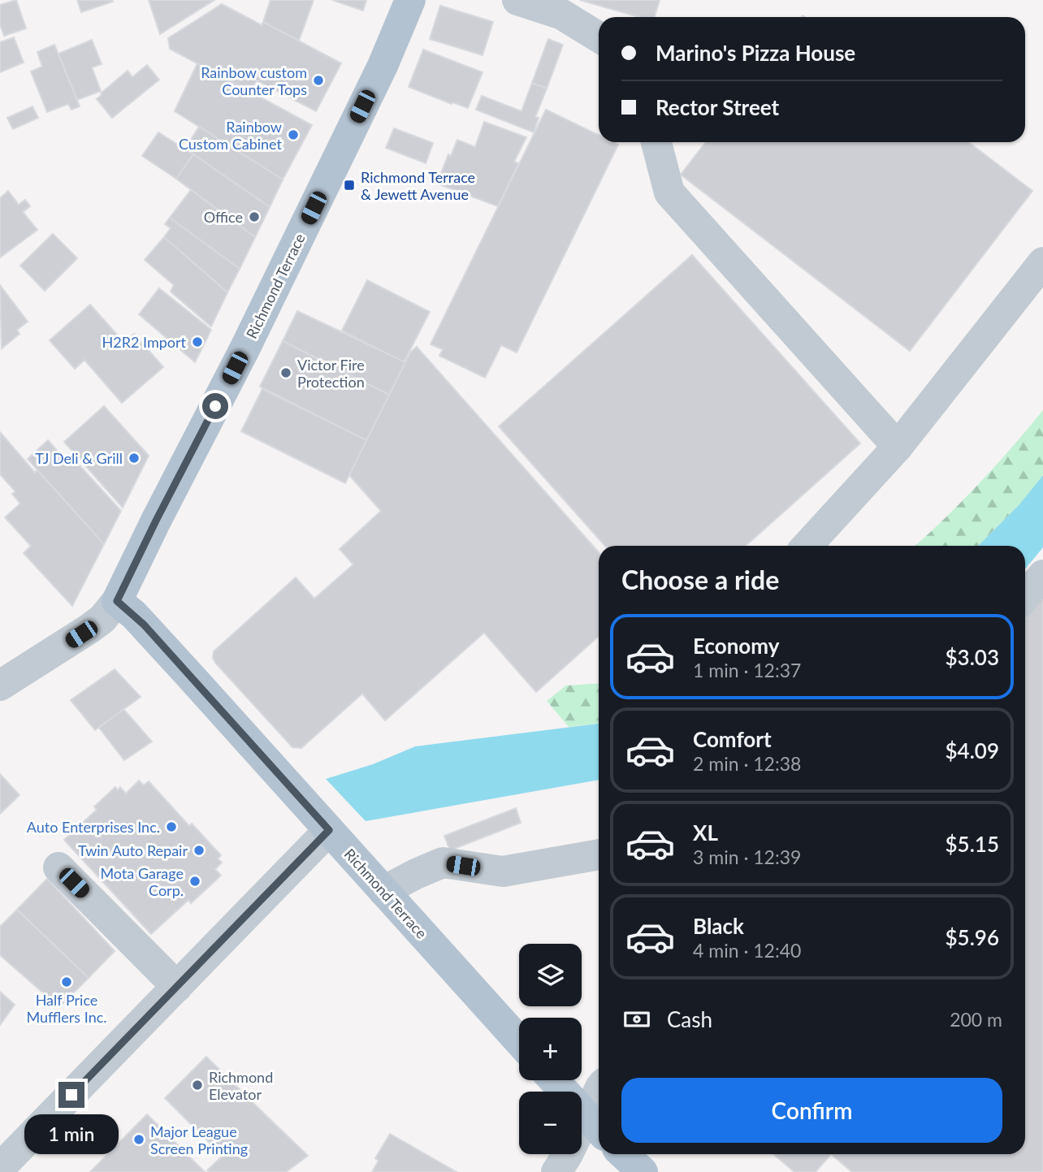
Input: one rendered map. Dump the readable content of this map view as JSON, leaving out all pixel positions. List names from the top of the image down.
{
  "streets": {
    "main road": ["Richmond Terrace"]
  },
  "places": {
    "other": [
      "Rainbow custom Counter Tops",
      "Rainbow Custom Cabinet",
      "Office",
      "H2R2 Import",
      "Victor Fire Protection",
      "TJ Deli & Grill",
      "Auto Enterprises Inc.",
      "Twin Auto Repair",
      "Mota Garage Corp.",
      "Half Price Mufflers Inc.",
      "Richmond Elevator",
      "Major League Screen Printing"
    ],
    "transit": ["Richmond Terrace & Jewett Avenue"]
  },
  "page": {
    "banner": ["Marino's Pizza House", "Rector Street"],
    "heading": "Choose a ride",
    "list": [
      {
        "name": "Economy",
        "note": "1 min · 12:37",
        "value": "$3.03"
      },
      {
        "name": "Comfort",
        "note": "2 min · 12:38",
        "value": "$4.09"
      },
      {
        "name": "XL",
        "note": "3 min · 12:39",
        "value": "$5.15"
      },
      {
        "name": "Black",
        "note": "4 min · 12:40",
        "value": "$5.96"
      }
    ],
    "map_buttons": ["+", "−"],
    "pay": ["Cash", "200 m"],
    "buttons": "Confirm",
    "bubble": "1 min"
  }
}
